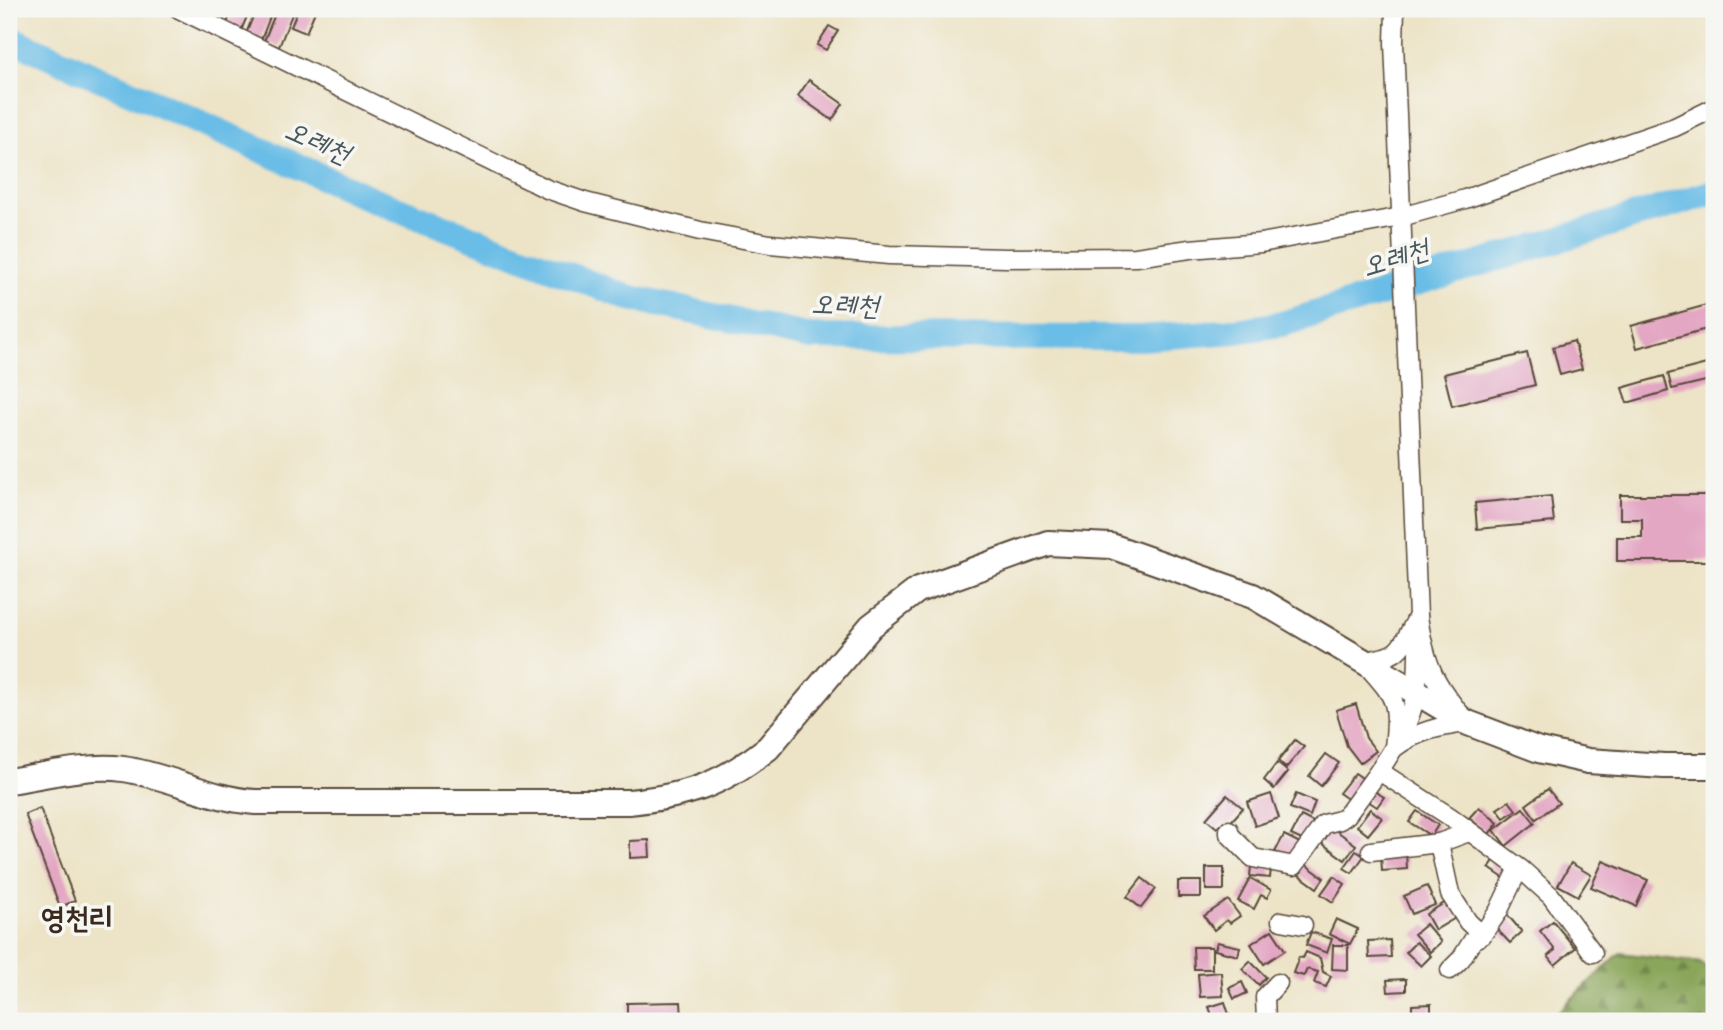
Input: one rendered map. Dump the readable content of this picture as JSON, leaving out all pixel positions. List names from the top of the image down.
{
  "districts": ["영천리"],
  "water": ["오례천"]
}
